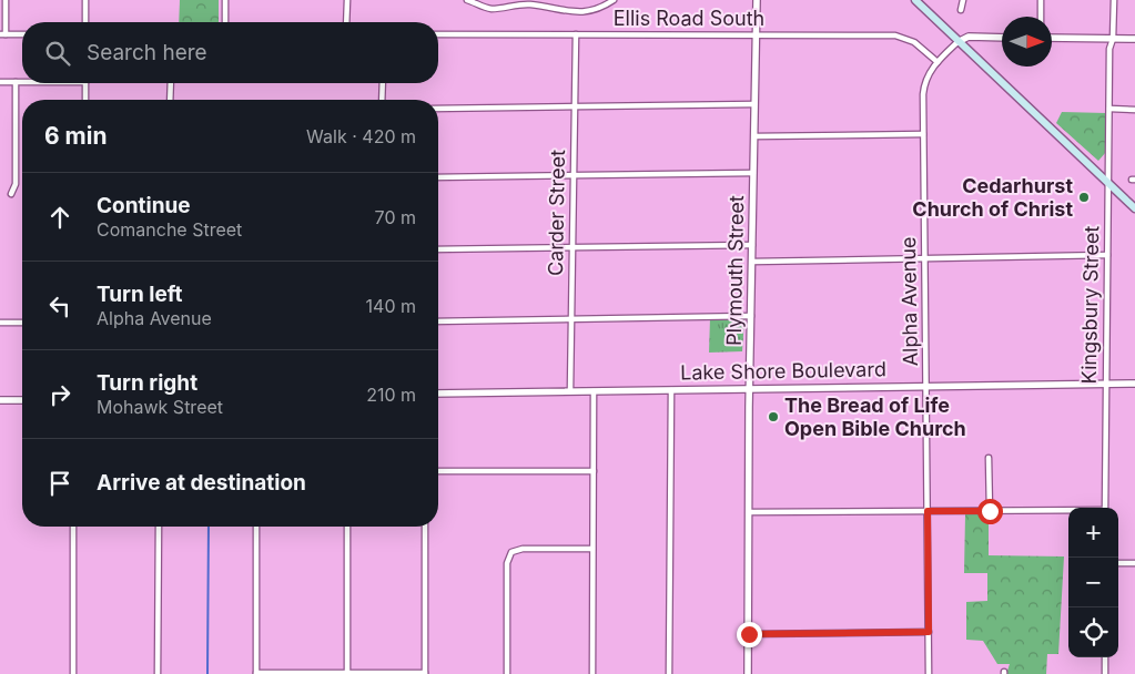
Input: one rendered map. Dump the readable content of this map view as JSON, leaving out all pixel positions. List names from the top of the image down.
{
  "streets": {
    "street": [
      "Ellis Road South",
      "Carder Street",
      "Plymouth Street",
      "Alpha Avenue",
      "Kingsbury Street",
      "Lake Shore Boulevard"
    ]
  },
  "crossings": [
    ["Ellis Road South", "Carder Street"],
    ["Ellis Road South", "Plymouth Street"],
    ["Ellis Road South", "Alpha Avenue"],
    ["Carder Street", "Lake Shore Boulevard"],
    ["Plymouth Street", "Lake Shore Boulevard"],
    ["Alpha Avenue", "Lake Shore Boulevard"],
    ["Kingsbury Street", "Lake Shore Boulevard"]
  ],
  "places": ["Cedarhurst Church of Christ", "The Bread of Life Open Bible Church"],
  "north": "right",
  "page": {
    "search": "Search here",
    "heading": ["6 min", "Walk · 420 m"],
    "list": [
      ["Continue", "Comanche Street", "70 m"],
      ["Turn left", "Alpha Avenue", "140 m"],
      ["Turn right", "Mohawk Street", "210 m"],
      "Arrive at destination"
    ],
    "map_buttons": ["+", "−"]
  }
}
